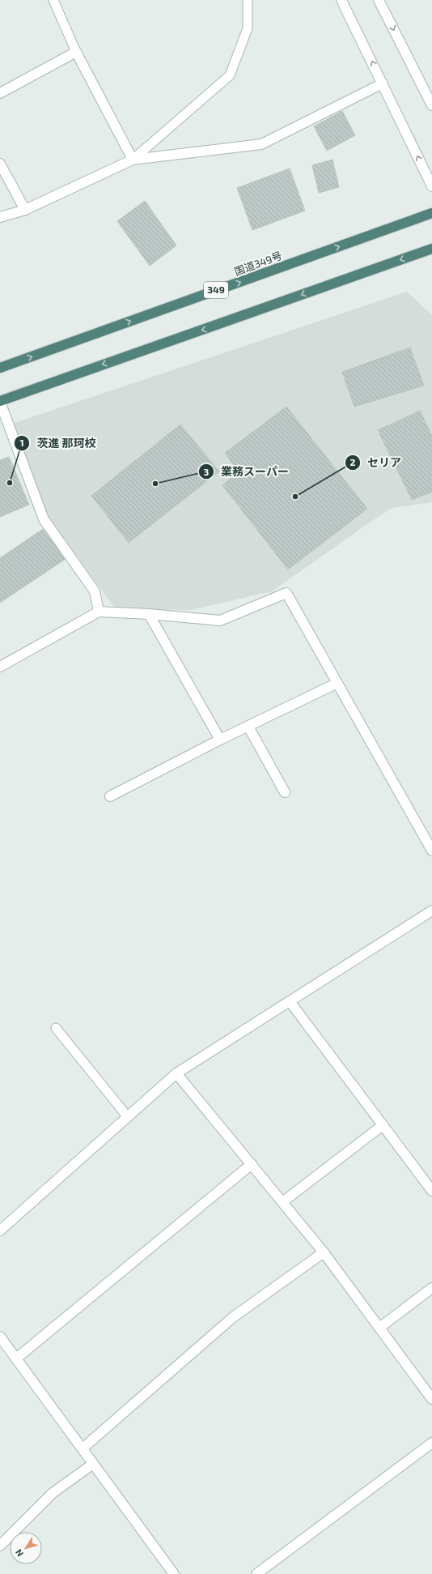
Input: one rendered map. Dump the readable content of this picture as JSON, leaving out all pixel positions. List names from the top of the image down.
{
  "streets": {
    "highway": ["国道349号", "349"]
  },
  "places": ["茨進 那珂校", "業務スーパー", "セリア"],
  "north": "bottom left"
}
